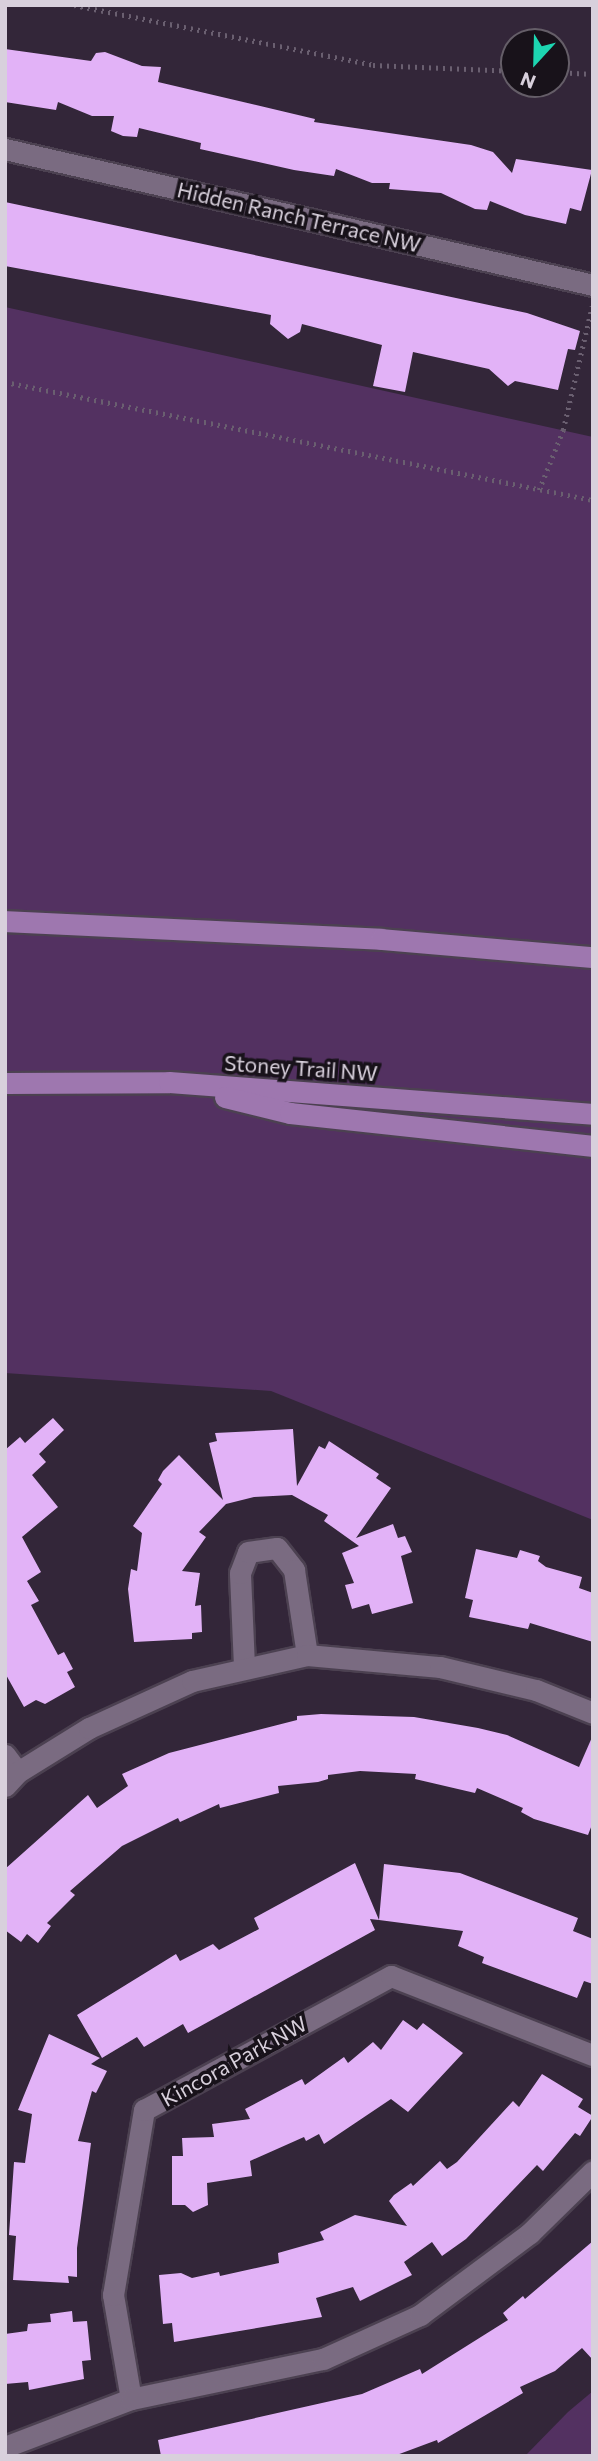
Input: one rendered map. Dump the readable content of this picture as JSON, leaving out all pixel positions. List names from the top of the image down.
{
  "streets": {
    "highway": ["Stoney Trail NW"],
    "street": ["Hidden Ranch Terrace NW", "Kincora Park NW"]
  },
  "north": "bottom"
}
